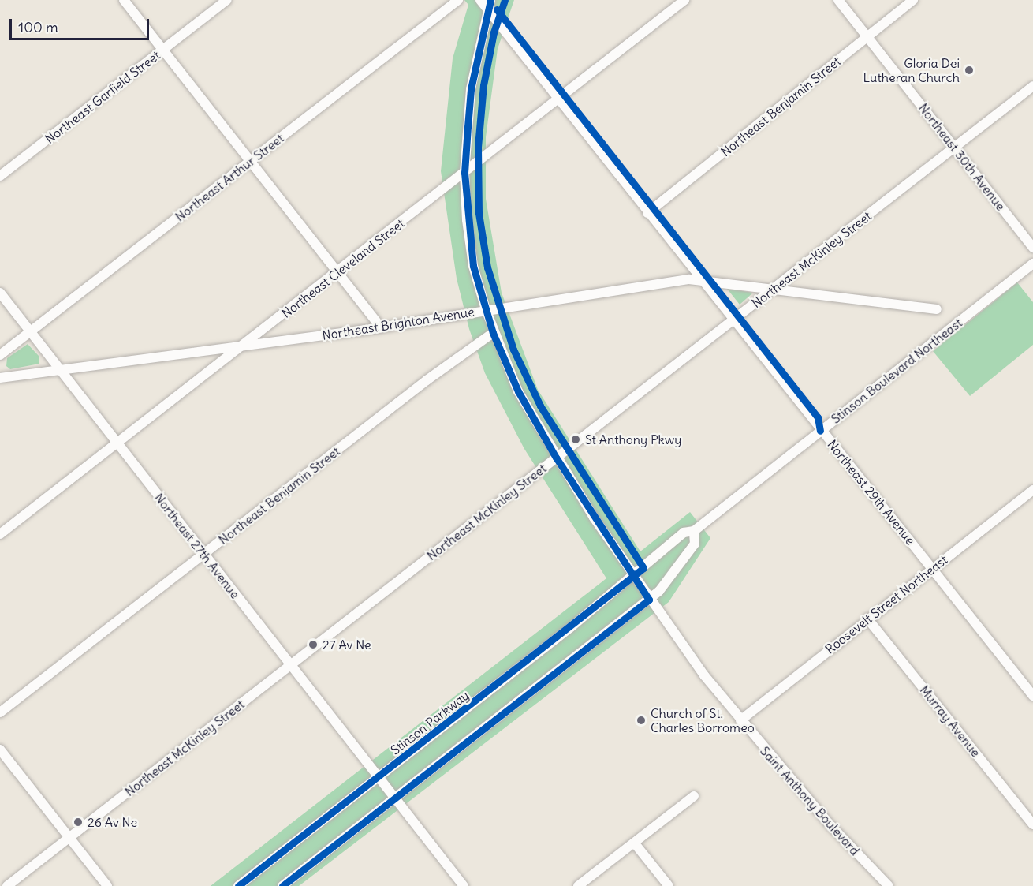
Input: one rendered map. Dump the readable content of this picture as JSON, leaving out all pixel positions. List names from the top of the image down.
{
  "streets": {
    "street": [
      "Northeast Garfield Street",
      "Northeast Benjamin Street",
      "Northeast 30th Avenue",
      "Northeast Arthur Street",
      "Northeast McKinley Street",
      "Northeast Cleveland Street",
      "Northeast Brighton Avenue",
      "Stinson Boulevard Northeast",
      "Northeast 29th Avenue",
      "Northeast 27th Avenue",
      "Roosevelt Street Northeast",
      "Murray Avenue",
      "Stinson Parkway",
      "Saint Anthony Boulevard"
    ]
  },
  "crossings": [
    ["Northeast Benjamin Street", "Northeast 30th Avenue"],
    ["Northeast Benjamin Street", "Northeast 29th Avenue"],
    ["Northeast Benjamin Street", "Northeast 27th Avenue"],
    ["Northeast Benjamin Street", "Saint Anthony Boulevard"],
    ["Northeast 30th Avenue", "Northeast McKinley Street"],
    ["Northeast Arthur Street", "Northeast 27th Avenue"],
    ["Northeast McKinley Street", "Northeast Brighton Avenue"],
    ["Northeast McKinley Street", "Northeast 29th Avenue"],
    ["Northeast McKinley Street", "Northeast 27th Avenue"],
    ["Northeast McKinley Street", "Saint Anthony Boulevard"],
    ["Northeast Cleveland Street", "Northeast Brighton Avenue"],
    ["Northeast Cleveland Street", "Northeast 29th Avenue"],
    ["Northeast Cleveland Street", "Northeast 27th Avenue"],
    ["Northeast Cleveland Street", "Saint Anthony Boulevard"],
    ["Northeast Brighton Avenue", "Northeast 29th Avenue"],
    ["Northeast Brighton Avenue", "Northeast 27th Avenue"],
    ["Northeast Brighton Avenue", "Saint Anthony Boulevard"],
    ["Stinson Boulevard Northeast", "Northeast 29th Avenue"],
    ["Stinson Boulevard Northeast", "Stinson Parkway"],
    ["Stinson Boulevard Northeast", "Saint Anthony Boulevard"],
    ["Northeast 29th Avenue", "Roosevelt Street Northeast"],
    ["Northeast 29th Avenue", "Saint Anthony Boulevard"],
    ["Northeast 27th Avenue", "Stinson Parkway"],
    ["Roosevelt Street Northeast", "Murray Avenue"],
    ["Roosevelt Street Northeast", "Saint Anthony Boulevard"],
    ["Stinson Parkway", "Saint Anthony Boulevard"]
  ],
  "places": [
    "Gloria Dei Lutheran Church",
    "St Anthony Pkwy",
    "27 Av Ne",
    "Church of St. Charles Borromeo",
    "26 Av Ne"
  ],
  "scale_bar": "100 m"
}
